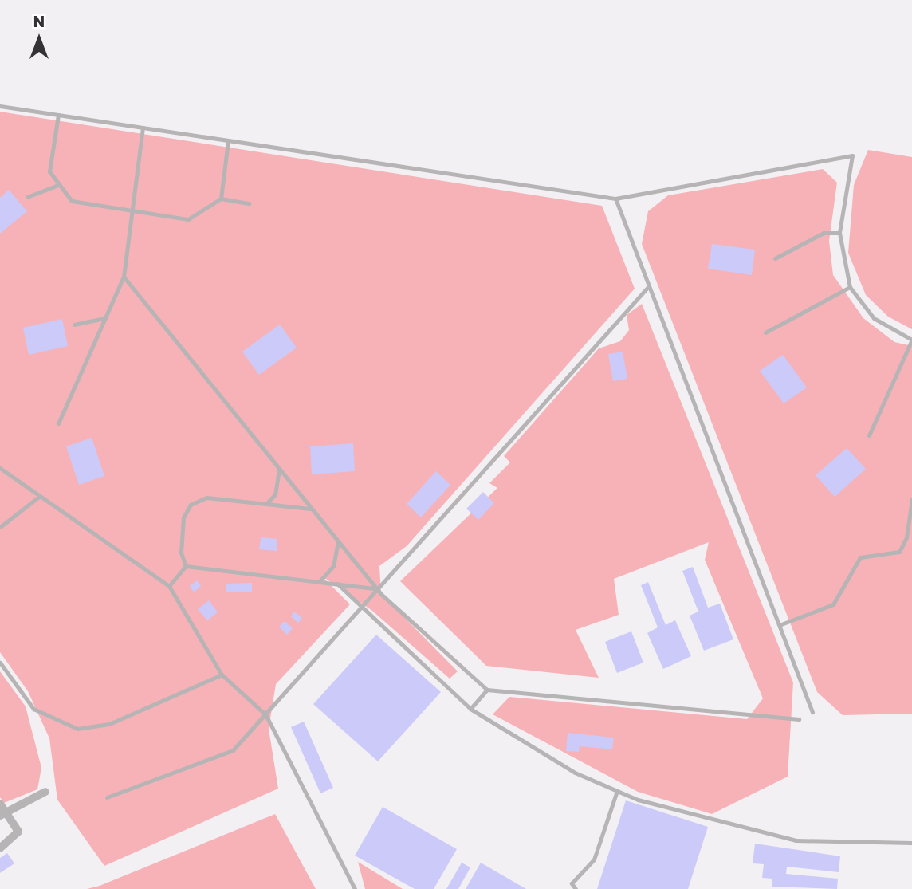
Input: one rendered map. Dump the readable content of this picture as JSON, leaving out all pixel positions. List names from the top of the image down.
{
  "north": "top"
}
